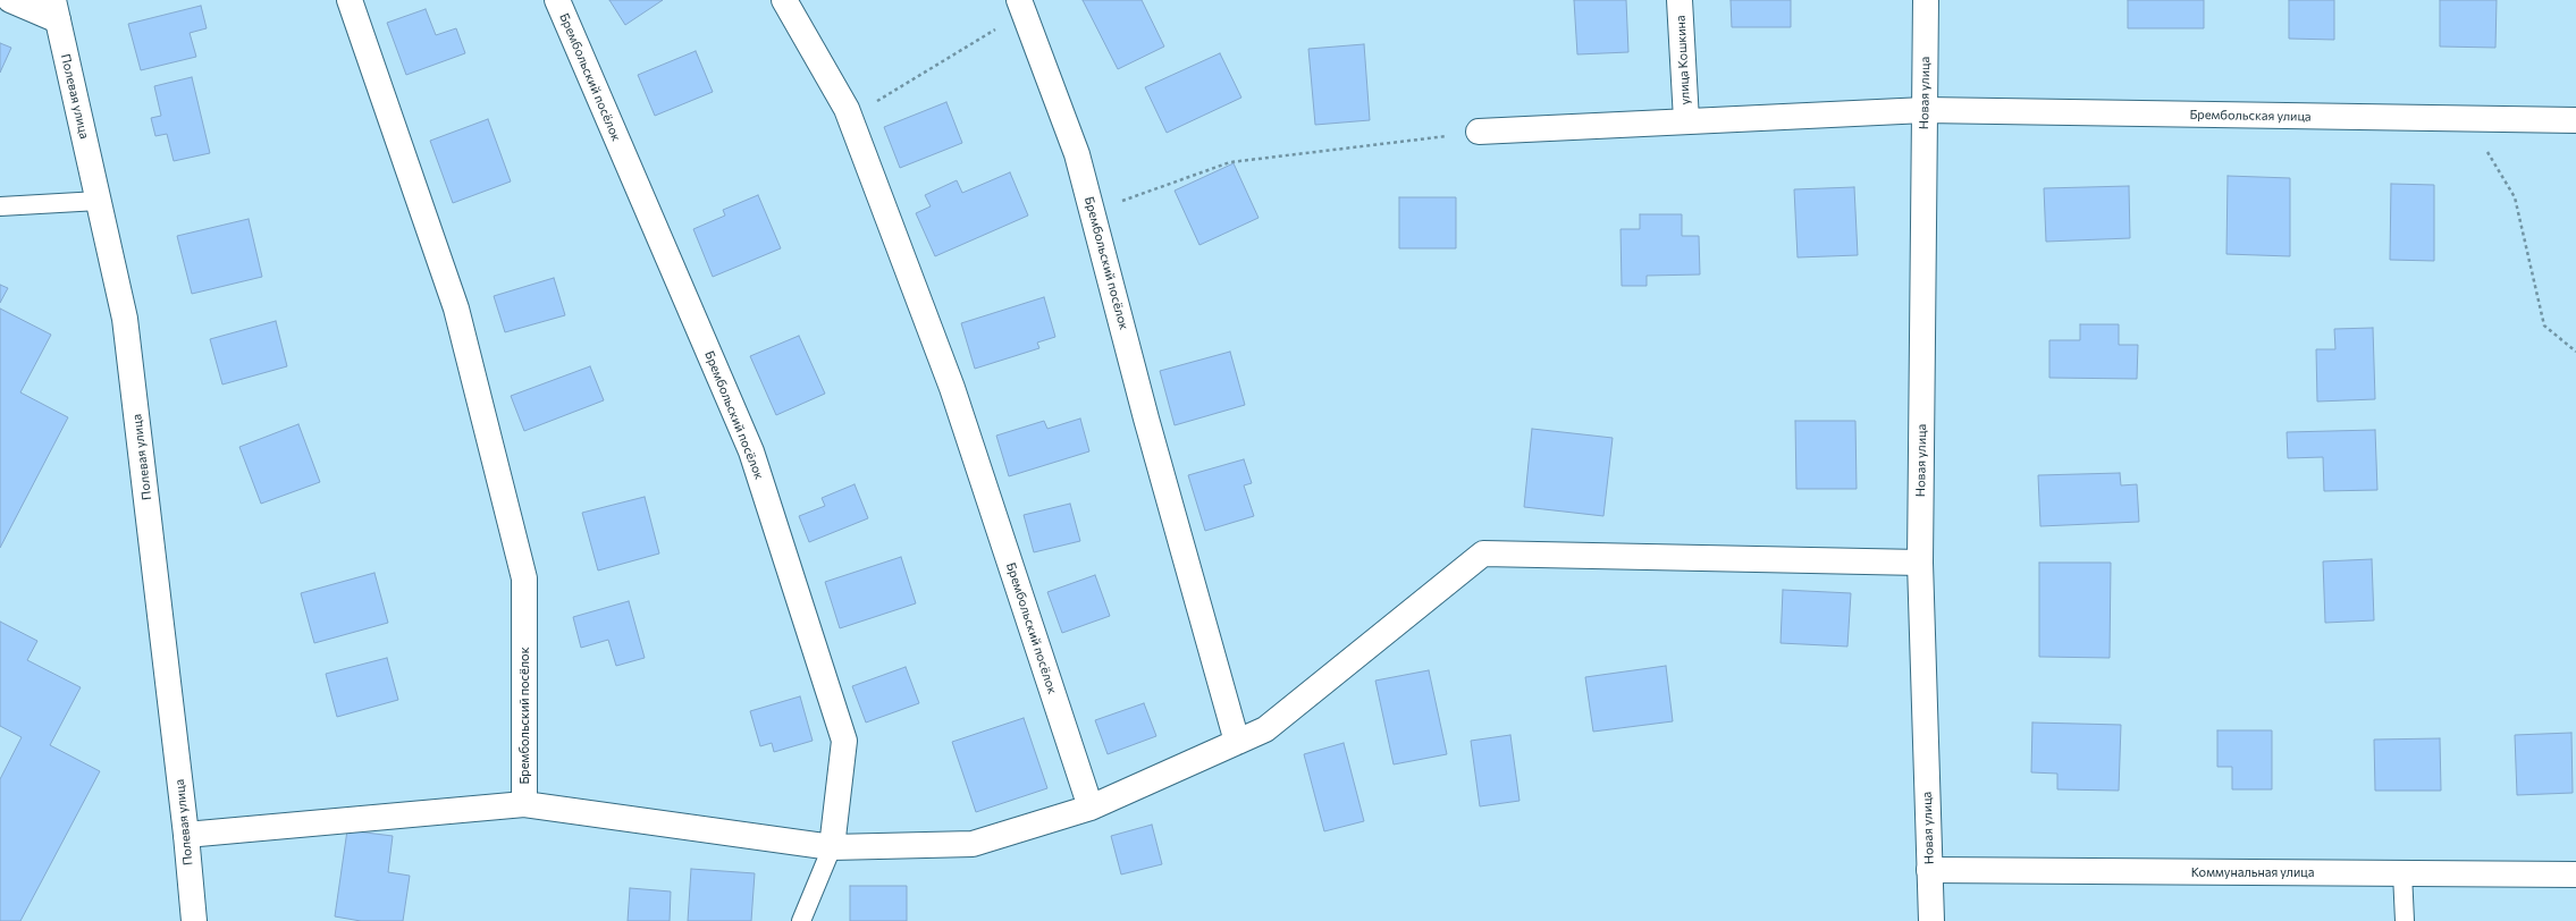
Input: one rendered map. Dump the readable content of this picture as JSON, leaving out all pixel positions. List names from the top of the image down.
{
  "streets": {
    "street": [
      "улица Кошкина",
      "Брембольский посёлок",
      "Новая улица",
      "Полевая улица",
      "Брембольская улица",
      "Коммунальная улица"
    ]
  },
  "crossings": [
    ["улица Кошкина", "Брембольская улица"],
    ["Новая улица", "Брембольская улица"],
    ["Новая улица", "Коммунальная улица"]
  ]
}
